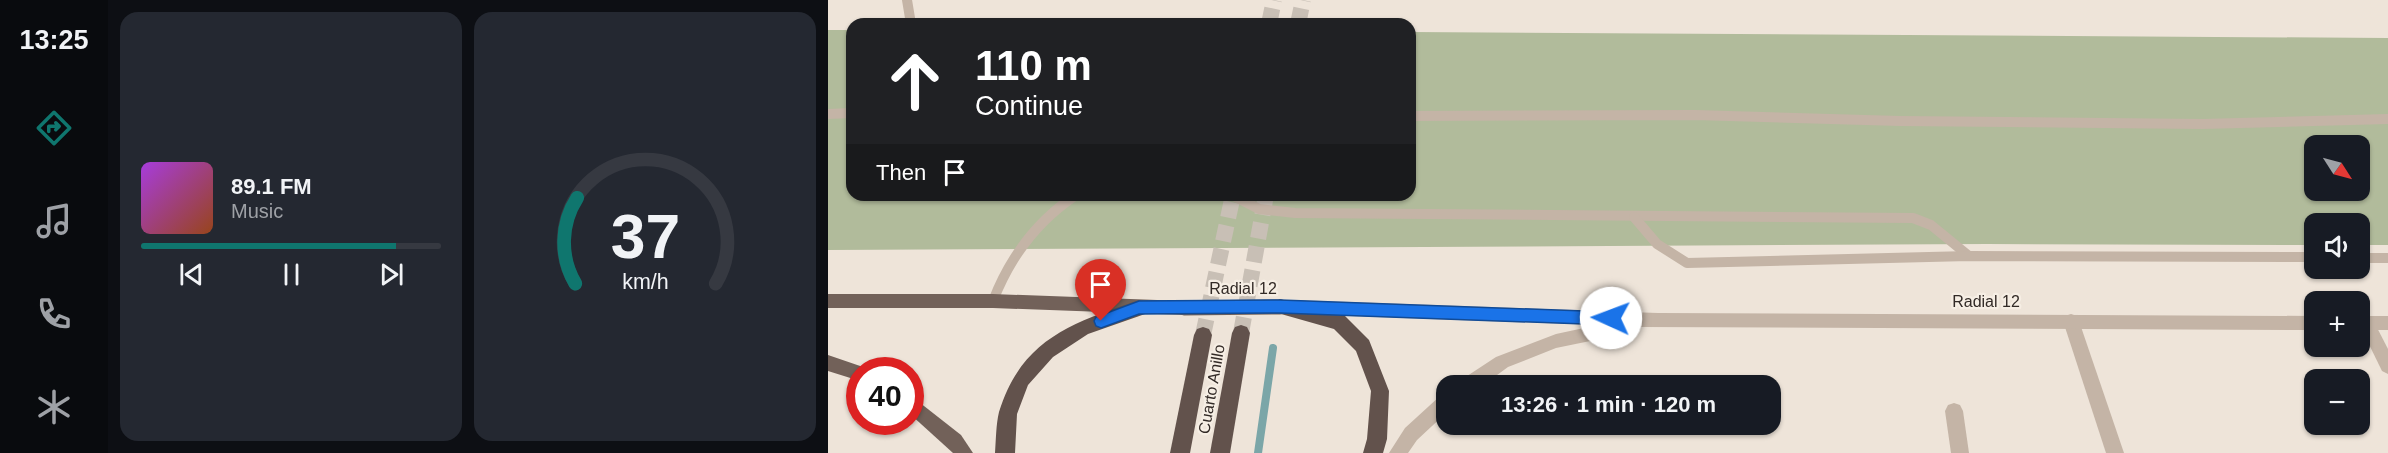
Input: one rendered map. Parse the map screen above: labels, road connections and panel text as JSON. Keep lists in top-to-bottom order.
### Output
{
  "streets": {
    "highway": ["Cuarto Anillo"],
    "main road": ["Radial 12"]
  },
  "north": "bottom right",
  "page": {
    "tabs": "13:25",
    "turn": ["110 m", "Continue"],
    "map_buttons": ["+", "−"],
    "then": "Then",
    "song": ["89.1 FM", "Music"],
    "limit": "40",
    "trip": "13:26 · 1 min · 120 m",
    "gauge": ["37", "km/h"]
  }
}
